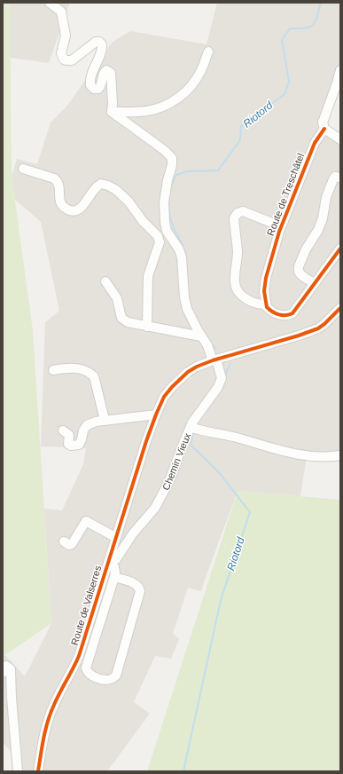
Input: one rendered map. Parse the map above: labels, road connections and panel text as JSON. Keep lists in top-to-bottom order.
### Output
{
  "streets": {
    "street": ["Route de Treschâtel", "Chemin Vieux", "Route de Valserres"]
  },
  "crossings": [
    ["Chemin Vieux", "Route de Valserres"]
  ],
  "water": ["Riotord"]
}
